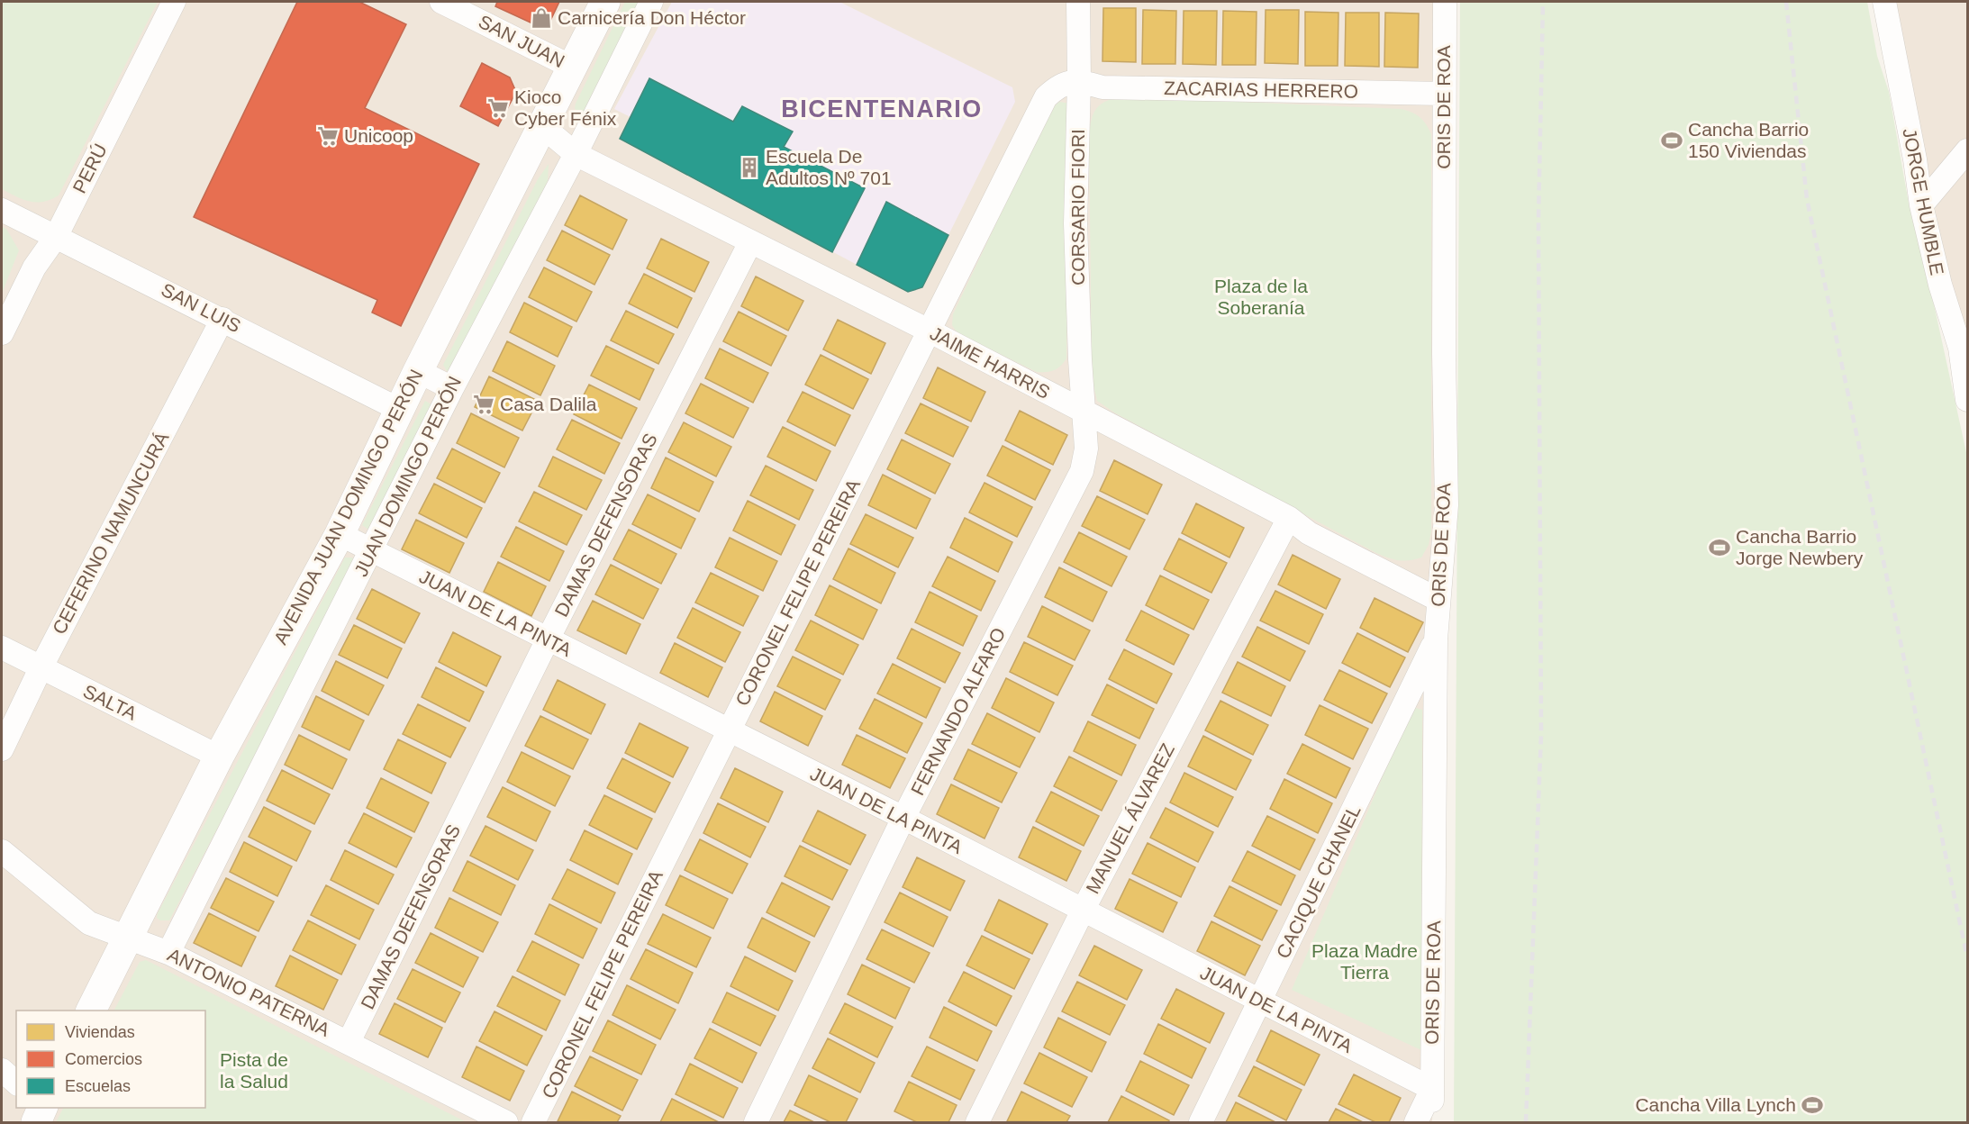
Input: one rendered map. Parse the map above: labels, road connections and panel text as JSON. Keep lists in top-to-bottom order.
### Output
{
  "streets": {
    "main road": ["AVENIDA JUAN DOMINGO PERÓN"],
    "street": [
      "SAN JUAN",
      "ZACARIAS HERRERO",
      "ORIS DE ROA",
      "PERÚ",
      "JORGE HUMBLE",
      "CORSARIO FIORI",
      "SAN LUIS",
      "JAIME HARRIS",
      "JUAN DOMINGO PERÓN",
      "DAMAS DEFENSORAS",
      "CEFERINO NAMUNCURÁ",
      "CORONEL FELIPE PEREIRA",
      "JUAN DE LA PINTA",
      "SALTA",
      "FERNANDO ALFARO",
      "MANUEL ÁLVAREZ",
      "CACIQUE CHANEL",
      "ANTONIO PATERNA"
    ]
  },
  "crossings": [
    ["SAN JUAN", "AVENIDA JUAN DOMINGO PERÓN"],
    ["ZACARIAS HERRERO", "ORIS DE ROA"],
    ["ZACARIAS HERRERO", "CORSARIO FIORI"],
    ["ZACARIAS HERRERO", "CORONEL FELIPE PEREIRA"],
    ["ORIS DE ROA", "JAIME HARRIS"],
    ["ORIS DE ROA", "JUAN DE LA PINTA"],
    ["ORIS DE ROA", "CACIQUE CHANEL"],
    ["PERÚ", "SAN LUIS"],
    ["CORSARIO FIORI", "JAIME HARRIS"],
    ["CORSARIO FIORI", "CORONEL FELIPE PEREIRA"],
    ["CORSARIO FIORI", "FERNANDO ALFARO"],
    ["SAN LUIS", "AVENIDA JUAN DOMINGO PERÓN"],
    ["SAN LUIS", "CEFERINO NAMUNCURÁ"],
    ["JAIME HARRIS", "JUAN DOMINGO PERÓN"],
    ["JAIME HARRIS", "AVENIDA JUAN DOMINGO PERÓN"],
    ["JAIME HARRIS", "DAMAS DEFENSORAS"],
    ["JAIME HARRIS", "CORONEL FELIPE PEREIRA"],
    ["JAIME HARRIS", "FERNANDO ALFARO"],
    ["JAIME HARRIS", "MANUEL ÁLVAREZ"],
    ["JUAN DOMINGO PERÓN", "JUAN DE LA PINTA"],
    ["JUAN DOMINGO PERÓN", "ANTONIO PATERNA"],
    ["AVENIDA JUAN DOMINGO PERÓN", "JUAN DE LA PINTA"],
    ["AVENIDA JUAN DOMINGO PERÓN", "SALTA"],
    ["AVENIDA JUAN DOMINGO PERÓN", "ANTONIO PATERNA"],
    ["DAMAS DEFENSORAS", "JUAN DE LA PINTA"],
    ["DAMAS DEFENSORAS", "ANTONIO PATERNA"],
    ["CEFERINO NAMUNCURÁ", "SALTA"],
    ["CORONEL FELIPE PEREIRA", "JUAN DE LA PINTA"],
    ["JUAN DE LA PINTA", "FERNANDO ALFARO"],
    ["JUAN DE LA PINTA", "MANUEL ÁLVAREZ"],
    ["JUAN DE LA PINTA", "CACIQUE CHANEL"]
  ],
  "districts": ["BICENTENARIO"],
  "parks": ["Plaza de la Soberanía", "Plaza Madre Tierra", "Pista de la Salud"],
  "places": {
    "shop": ["Carnicería Don Héctor"],
    "supermarket": ["Kioco Cyber Fénix", "Unicoop", "Casa Dalila"],
    "sports": ["Cancha Barrio 150 Viviendas", "Cancha Barrio Jorge Newbery", "Cancha Villa Lynch"],
    "building": ["Escuela De Adultos Nº 701"]
  },
  "legend": ["Viviendas", "Comercios", "Escuelas"]
}
